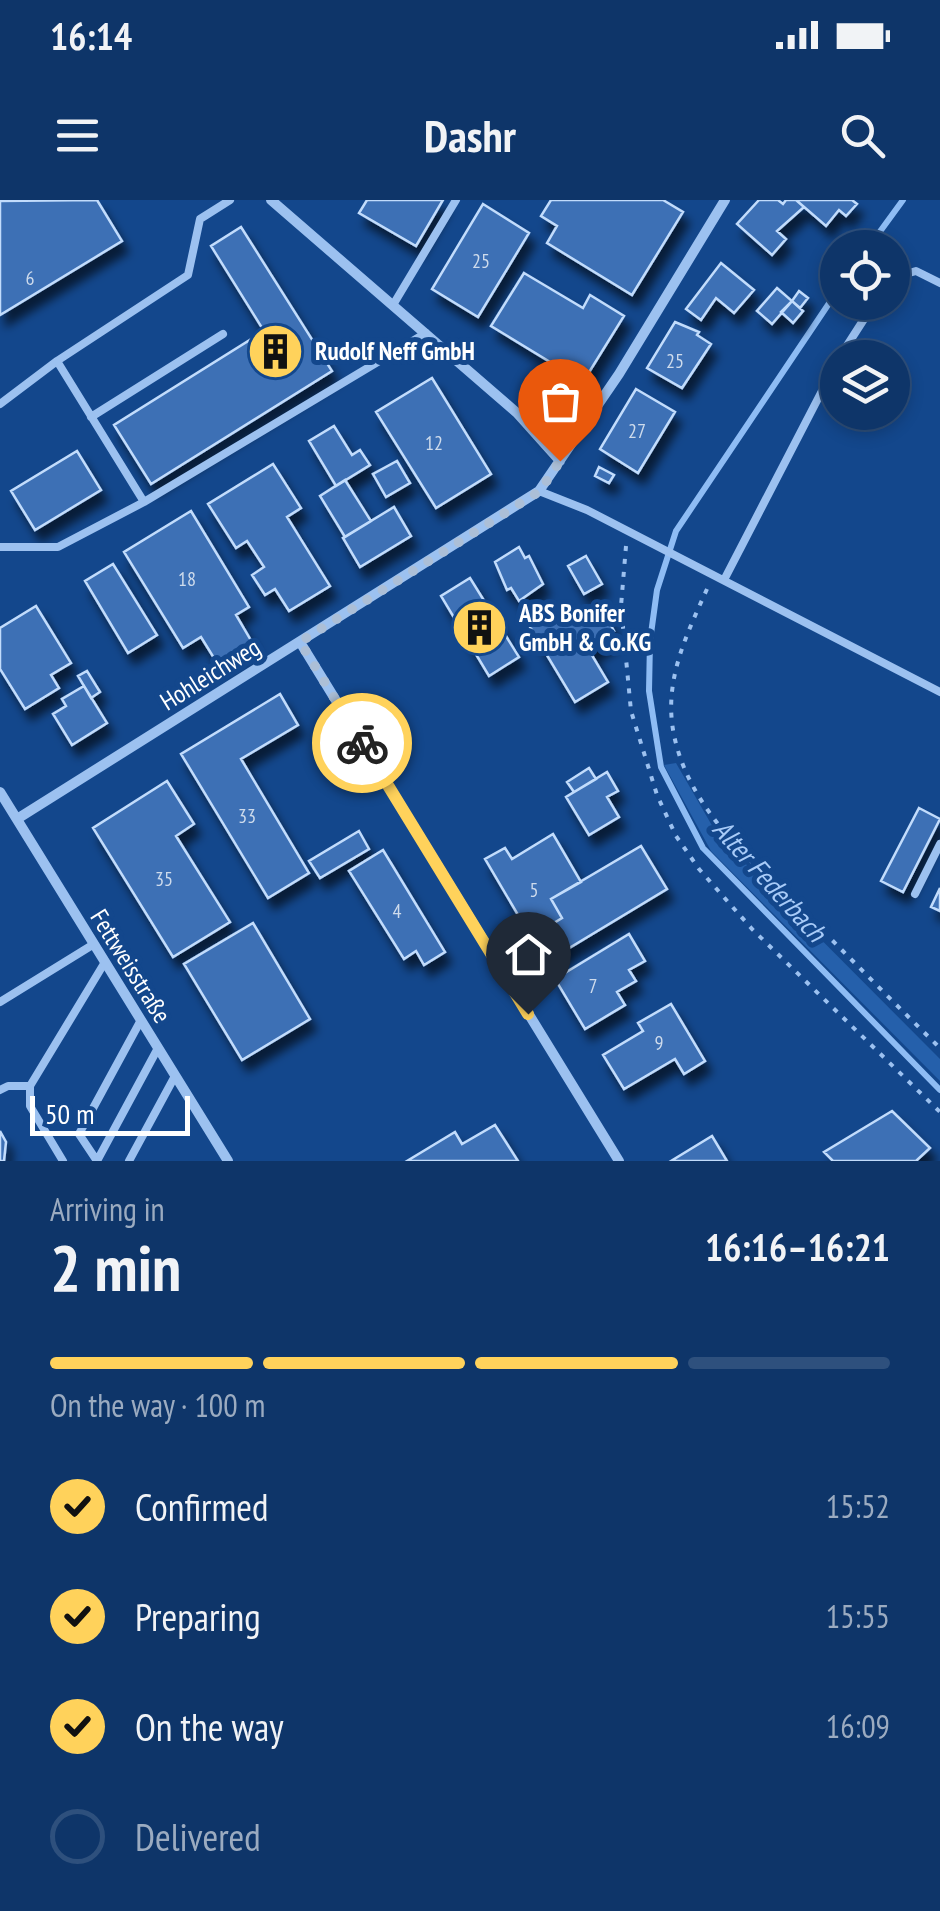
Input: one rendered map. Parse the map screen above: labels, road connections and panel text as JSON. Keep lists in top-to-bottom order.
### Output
{
  "streets": {
    "street": ["Hohleichweg", "Fettweisstraße"]
  },
  "crossings": [
    ["Hohleichweg", "Fettweisstraße"]
  ],
  "water": ["Alter Federbach"],
  "places": {
    "building": ["Rudolf Neff GmbH", "ABS Bonifer GmbH & Co.KG"]
  },
  "house_numbers": [
    "25",
    "6",
    "25",
    "27",
    "12",
    "18",
    "33",
    "35",
    "5",
    "4",
    "7",
    "9"
  ],
  "scale_bar": "50 m",
  "page": {
    "status": "16:14",
    "header": "Dashr",
    "scale": "50 m",
    "heading": ["2 min", "Arriving in", "16:16–16:21"],
    "bar": "On the way · 100 m",
    "list": [
      ["Confirmed", "15:52"],
      ["Preparing", "15:55"],
      ["On the way", "16:09"],
      "Delivered"
    ]
  }
}
